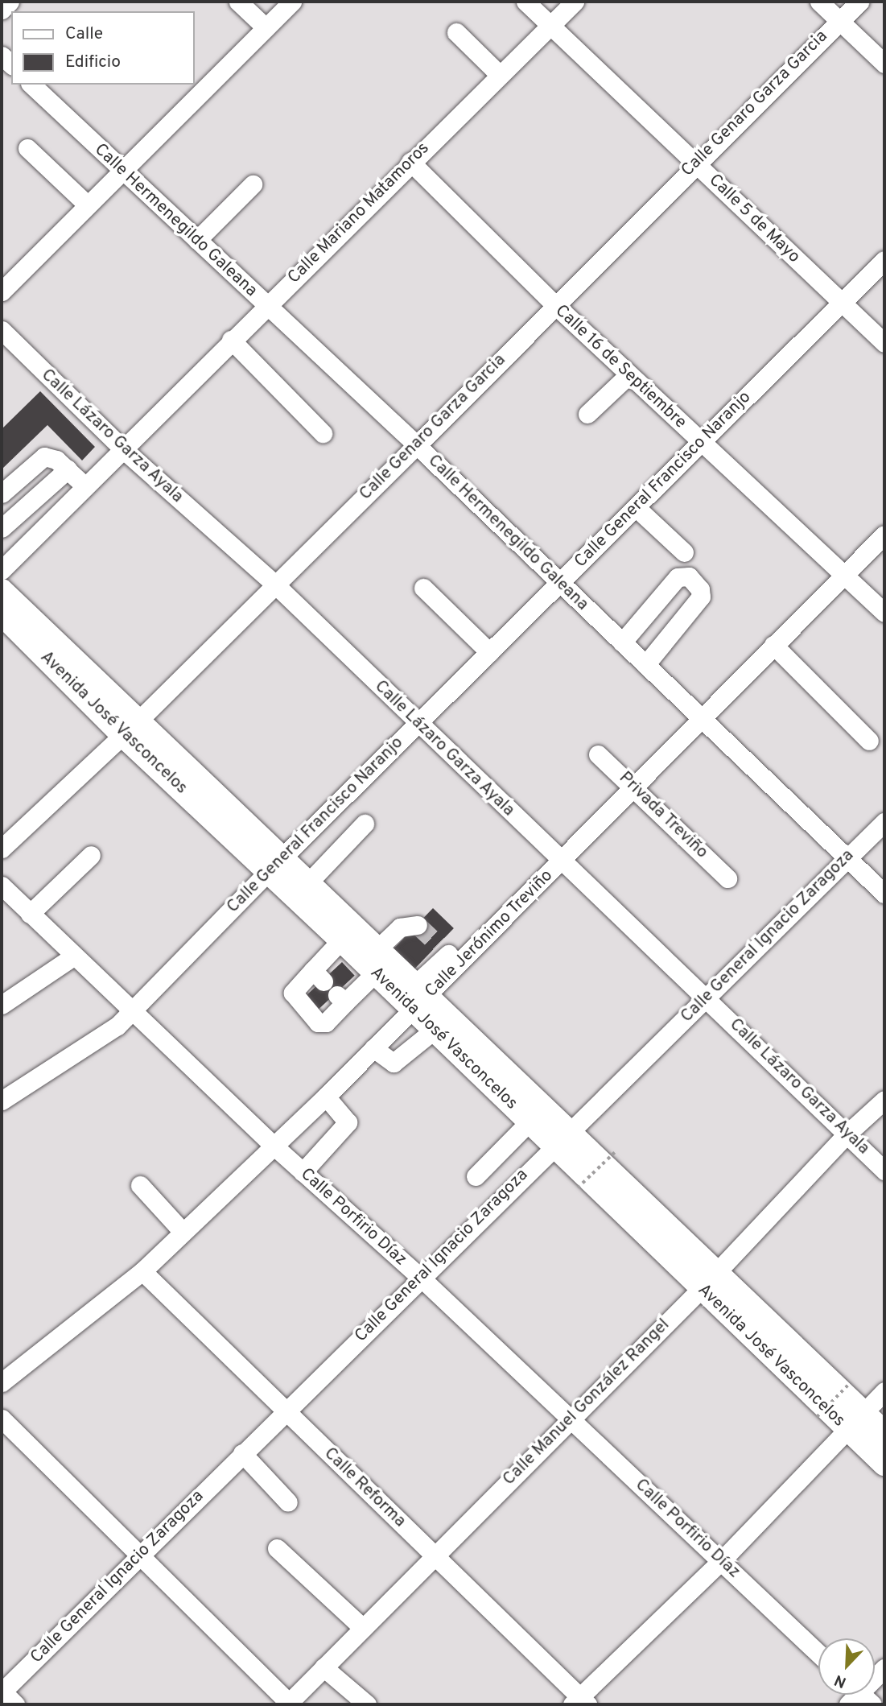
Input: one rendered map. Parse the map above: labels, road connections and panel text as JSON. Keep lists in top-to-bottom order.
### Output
{
  "streets": {
    "main road": ["Avenida José Vasconcelos"],
    "street": [
      "Calle Genaro Garza Garcia",
      "Calle Mariano Matamoros",
      "Calle 5 de Mayo",
      "Calle Hermenegildo Galeana",
      "Calle 16 de Septiembre",
      "Calle Lázaro Garza Ayala",
      "Calle General Francisco Naranjo",
      "Privada Treviño",
      "Calle Jerónimo Treviño",
      "Calle General Ignacio Zaragoza",
      "Calle Porfirio Díaz",
      "Calle Manuel González Rangel",
      "Calle Reforma"
    ]
  },
  "crossings": [
    ["Calle Genaro Garza Garcia", "Calle 5 de Mayo"],
    ["Calle Genaro Garza Garcia", "Calle Hermenegildo Galeana"],
    ["Calle Genaro Garza Garcia", "Calle 16 de Septiembre"],
    ["Calle Genaro Garza Garcia", "Calle Lázaro Garza Ayala"],
    ["Calle Genaro Garza Garcia", "Avenida José Vasconcelos"],
    ["Calle Mariano Matamoros", "Calle 5 de Mayo"],
    ["Calle Mariano Matamoros", "Calle Hermenegildo Galeana"],
    ["Calle Mariano Matamoros", "Calle 16 de Septiembre"],
    ["Calle Mariano Matamoros", "Calle Lázaro Garza Ayala"],
    ["Calle 5 de Mayo", "Calle General Francisco Naranjo"],
    ["Calle Hermenegildo Galeana", "Calle General Francisco Naranjo"],
    ["Calle Hermenegildo Galeana", "Calle Jerónimo Treviño"],
    ["Calle Hermenegildo Galeana", "Calle General Ignacio Zaragoza"],
    ["Calle 16 de Septiembre", "Calle General Francisco Naranjo"],
    ["Calle 16 de Septiembre", "Calle Jerónimo Treviño"],
    ["Calle Lázaro Garza Ayala", "Calle General Francisco Naranjo"],
    ["Calle Lázaro Garza Ayala", "Calle Jerónimo Treviño"],
    ["Calle Lázaro Garza Ayala", "Calle General Ignacio Zaragoza"],
    ["Calle Lázaro Garza Ayala", "Calle Manuel González Rangel"],
    ["Calle General Francisco Naranjo", "Avenida José Vasconcelos"],
    ["Calle General Francisco Naranjo", "Calle Porfirio Díaz"],
    ["Avenida José Vasconcelos", "Calle Jerónimo Treviño"],
    ["Avenida José Vasconcelos", "Calle General Ignacio Zaragoza"],
    ["Avenida José Vasconcelos", "Calle Manuel González Rangel"],
    ["Privada Treviño", "Calle Jerónimo Treviño"],
    ["Calle Jerónimo Treviño", "Calle Porfirio Díaz"],
    ["Calle Jerónimo Treviño", "Calle Reforma"],
    ["Calle General Ignacio Zaragoza", "Calle Porfirio Díaz"],
    ["Calle General Ignacio Zaragoza", "Calle Reforma"],
    ["Calle Porfirio Díaz", "Calle Manuel González Rangel"],
    ["Calle Manuel González Rangel", "Calle Reforma"]
  ],
  "legend": ["Calle", "Edificio"],
  "north": "bottom left"
}
